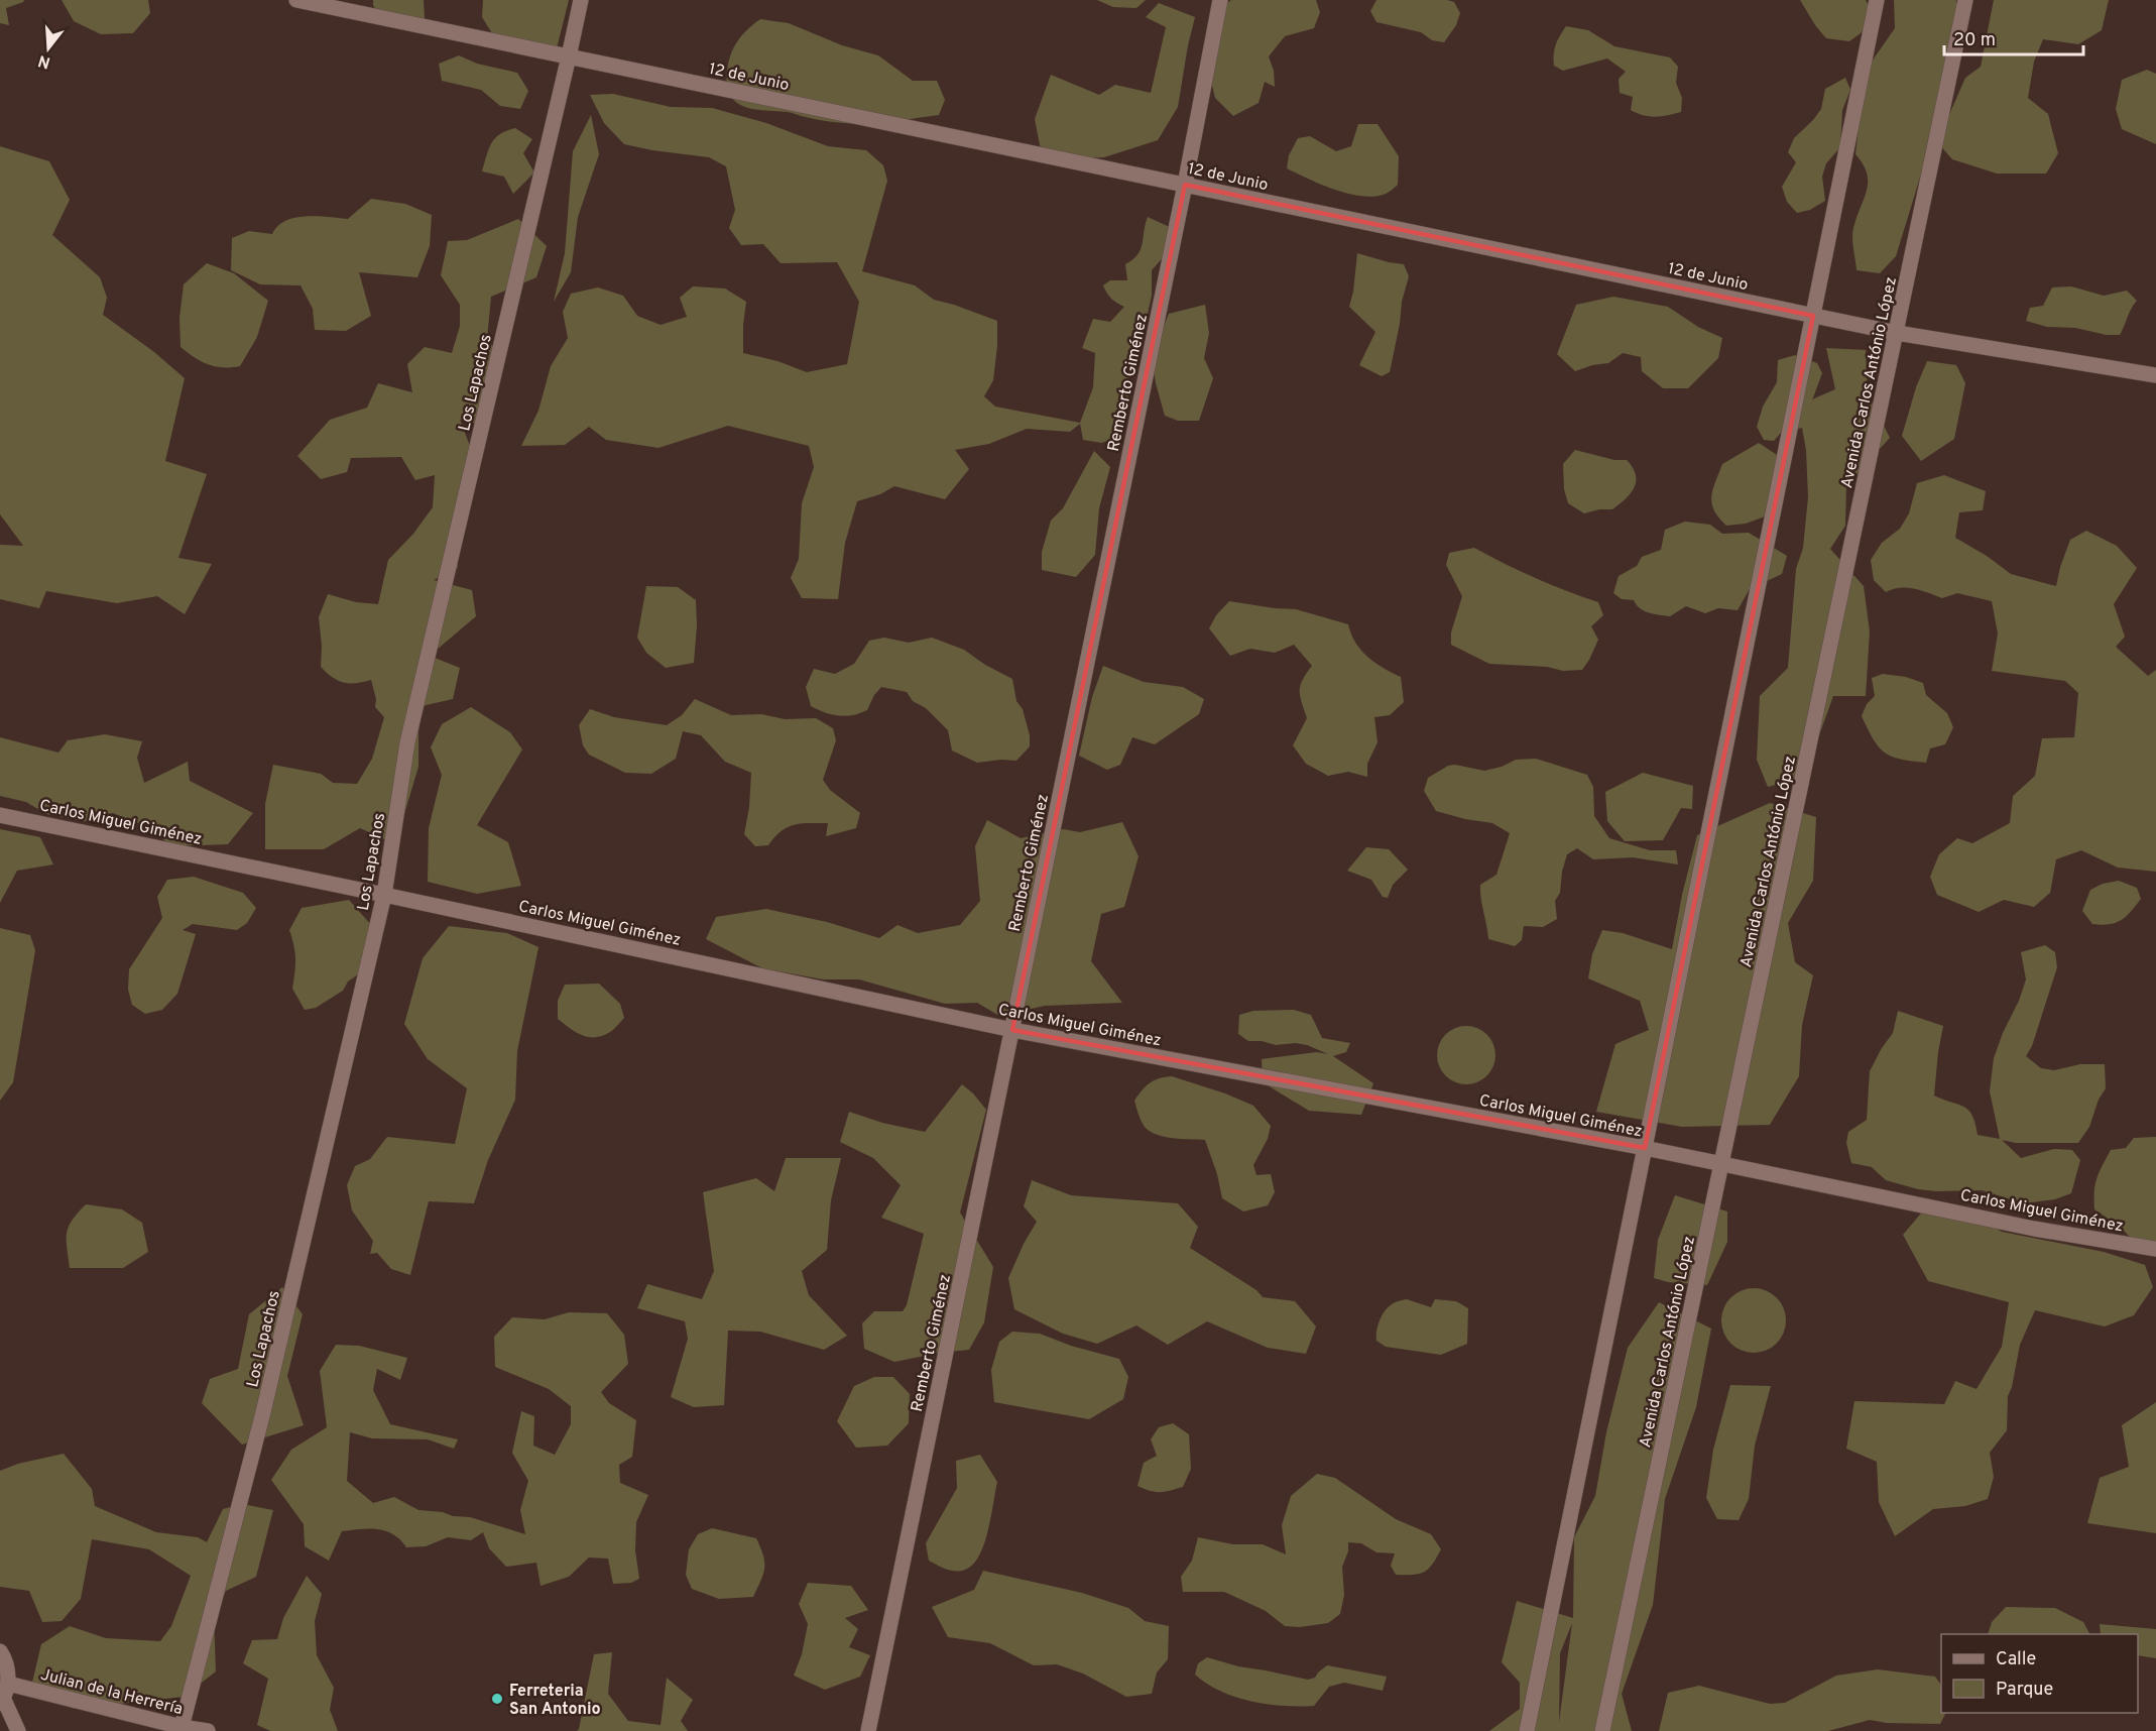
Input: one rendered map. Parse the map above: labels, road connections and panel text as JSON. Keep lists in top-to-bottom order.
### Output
{
  "streets": {
    "street": [
      "12 de Junio",
      "Los Lapachos",
      "Remberto Giménez",
      "Avenida Carlos António López",
      "Carlos Miguel Giménez",
      "Julian de la Herrería"
    ]
  },
  "crossings": [
    ["12 de Junio", "Los Lapachos"],
    ["12 de Junio", "Remberto Giménez"],
    ["12 de Junio", "Avenida Carlos António López"],
    ["Los Lapachos", "Carlos Miguel Giménez"],
    ["Los Lapachos", "Julian de la Herrería"],
    ["Remberto Giménez", "Carlos Miguel Giménez"],
    ["Avenida Carlos António López", "Carlos Miguel Giménez"]
  ],
  "places": ["Ferreteria San Antonio"],
  "legend": ["Calle", "Parque"],
  "scale_bar": "20 m",
  "north": "bottom"
}
